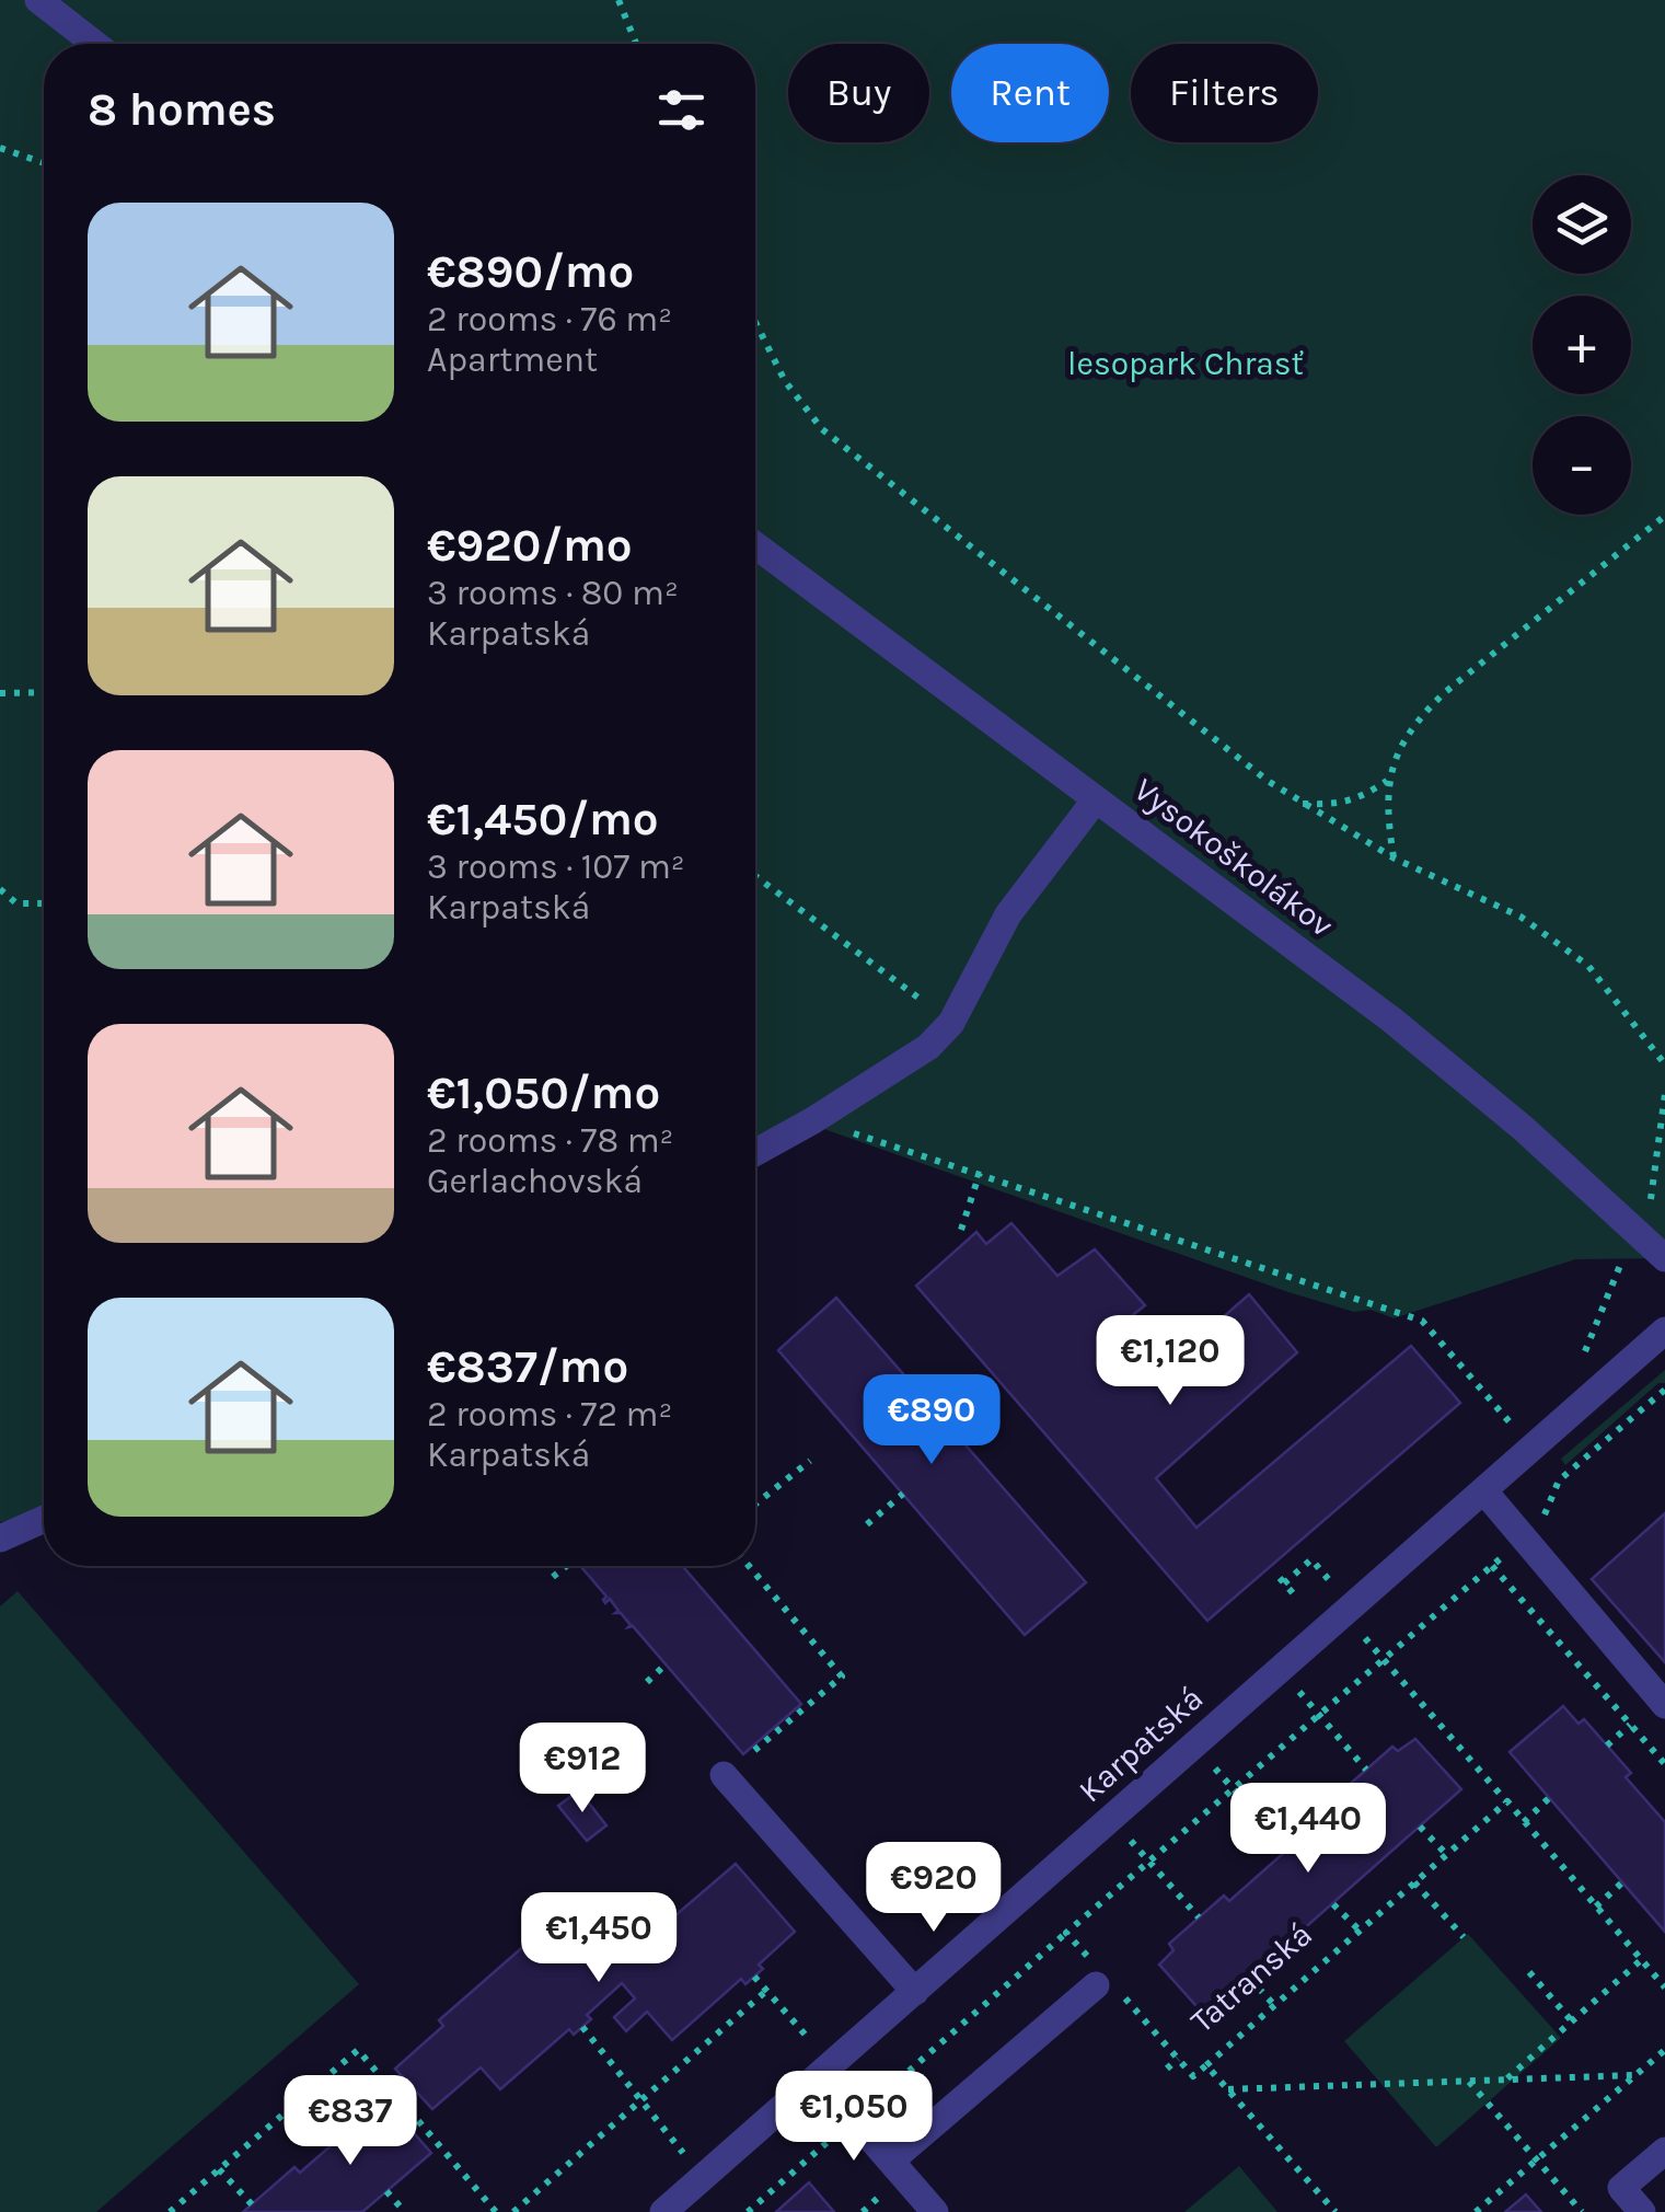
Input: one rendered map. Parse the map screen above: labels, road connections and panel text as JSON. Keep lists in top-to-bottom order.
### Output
{
  "streets": {
    "street": ["Vysokoškolákov", "Karpatská"],
    "path": ["Tatranská"]
  },
  "parks": ["lesopark Chrasť"],
  "page": {
    "chip": ["Buy", "Rent", "Filters"],
    "heading": "8 homes",
    "map_buttons": ["+", "−"],
    "list": [
      {
        "name": "€890/mo",
        "note": "2 rooms · 76 m² · Apartment"
      },
      {
        "name": "€920/mo",
        "note": "3 rooms · 80 m² · Karpatská"
      },
      {
        "name": "€1,450/mo",
        "note": "3 rooms · 107 m² · Karpatská"
      },
      {
        "name": "€1,050/mo",
        "note": "2 rooms · 78 m² · Gerlachovská"
      },
      {
        "name": "€837/mo",
        "note": "2 rooms · 72 m² · Karpatská"
      }
    ],
    "price": [
      "€1,120",
      "€890",
      "€912",
      "€1,440",
      "€920",
      "€1,450",
      "€1,050",
      "€837"
    ]
  }
}
